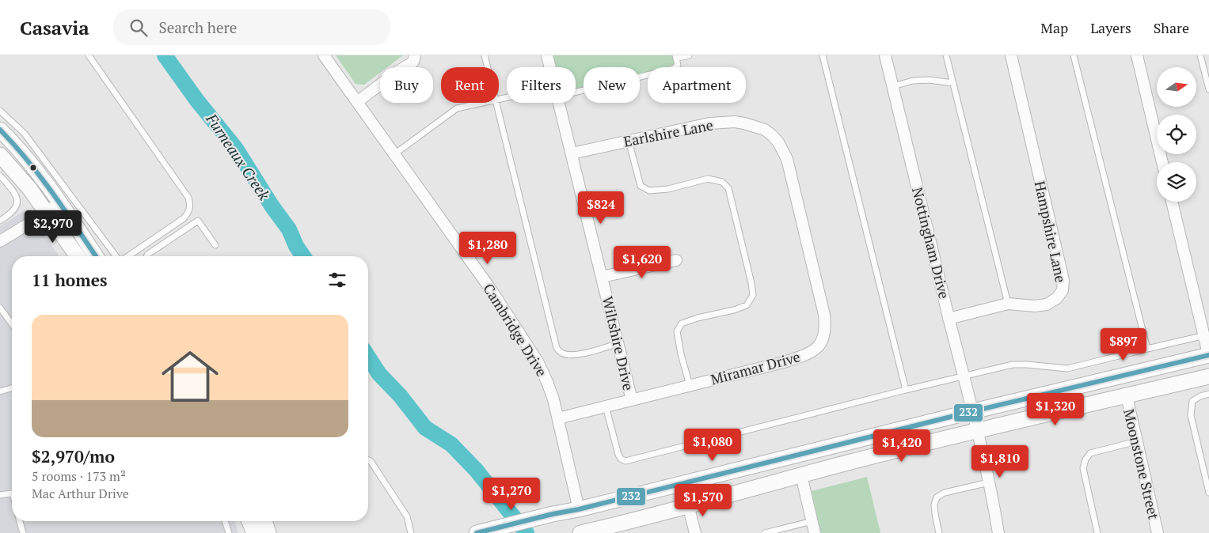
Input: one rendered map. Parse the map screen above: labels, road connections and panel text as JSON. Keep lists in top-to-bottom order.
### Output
{
  "streets": {
    "street": [
      "Earlshire Lane",
      "Hampshire Lane",
      "Nottingham Drive",
      "Cambridge Drive",
      "Wiltshire Drive",
      "Miramar Drive",
      "Moonstone Street"
    ]
  },
  "crossings": [
    ["Earlshire Lane", "Wiltshire Drive"],
    ["Earlshire Lane", "Miramar Drive"],
    ["Hampshire Lane", "Nottingham Drive"],
    ["Cambridge Drive", "Miramar Drive"],
    ["Wiltshire Drive", "Miramar Drive"]
  ],
  "water": ["Furneaux Creek"],
  "lines": ["transit line 232"],
  "north": "right",
  "page": {
    "header": "Casavia",
    "search": "Search here",
    "nav": ["Map", "Layers", "Share"],
    "chip": [
      "Buy",
      "Rent",
      "Filters",
      "New",
      "Apartment"
    ],
    "price": [
      "$824",
      "$2,970",
      "$1,280",
      "$1,620",
      "$897",
      "$1,320",
      "$1,080",
      "$1,420",
      "$1,810",
      "$1,270",
      "$1,570"
    ],
    "heading": "11 homes",
    "list": [
      {
        "name": "$2,970/mo",
        "note": "5 rooms · 173 m² · Mac Arthur Drive"
      }
    ]
  }
}
